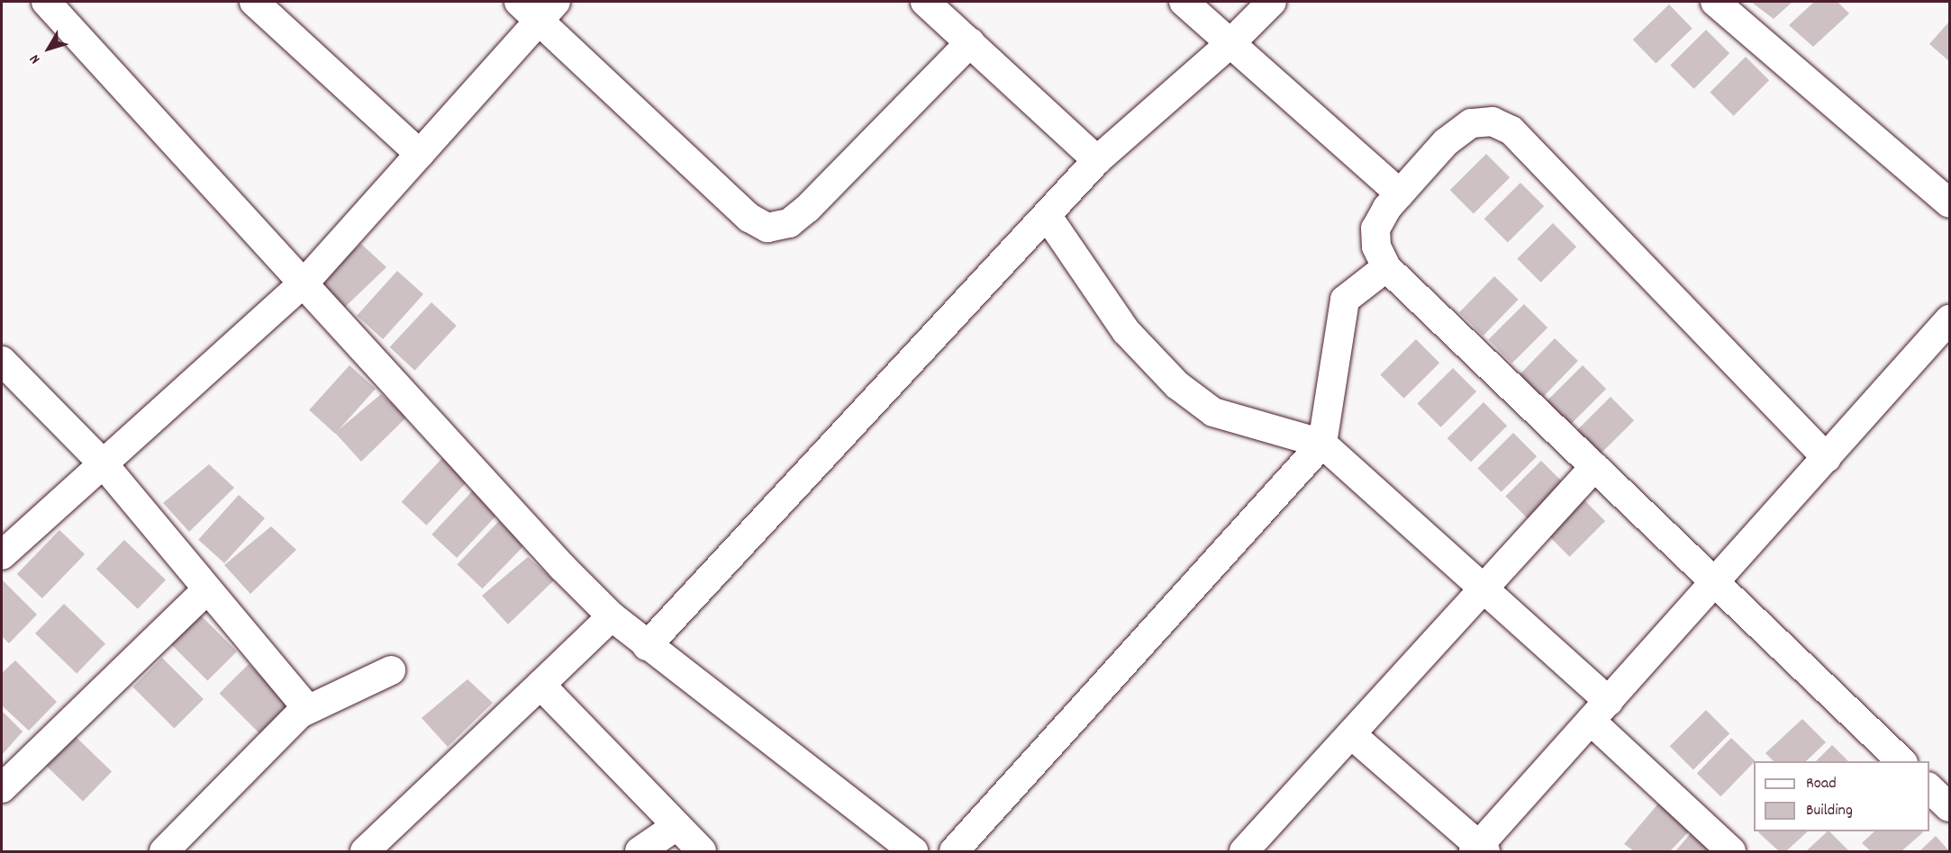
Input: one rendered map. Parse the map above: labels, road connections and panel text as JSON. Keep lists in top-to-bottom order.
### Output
{
  "legend": ["Road", "Building"],
  "north": "bottom left"
}
